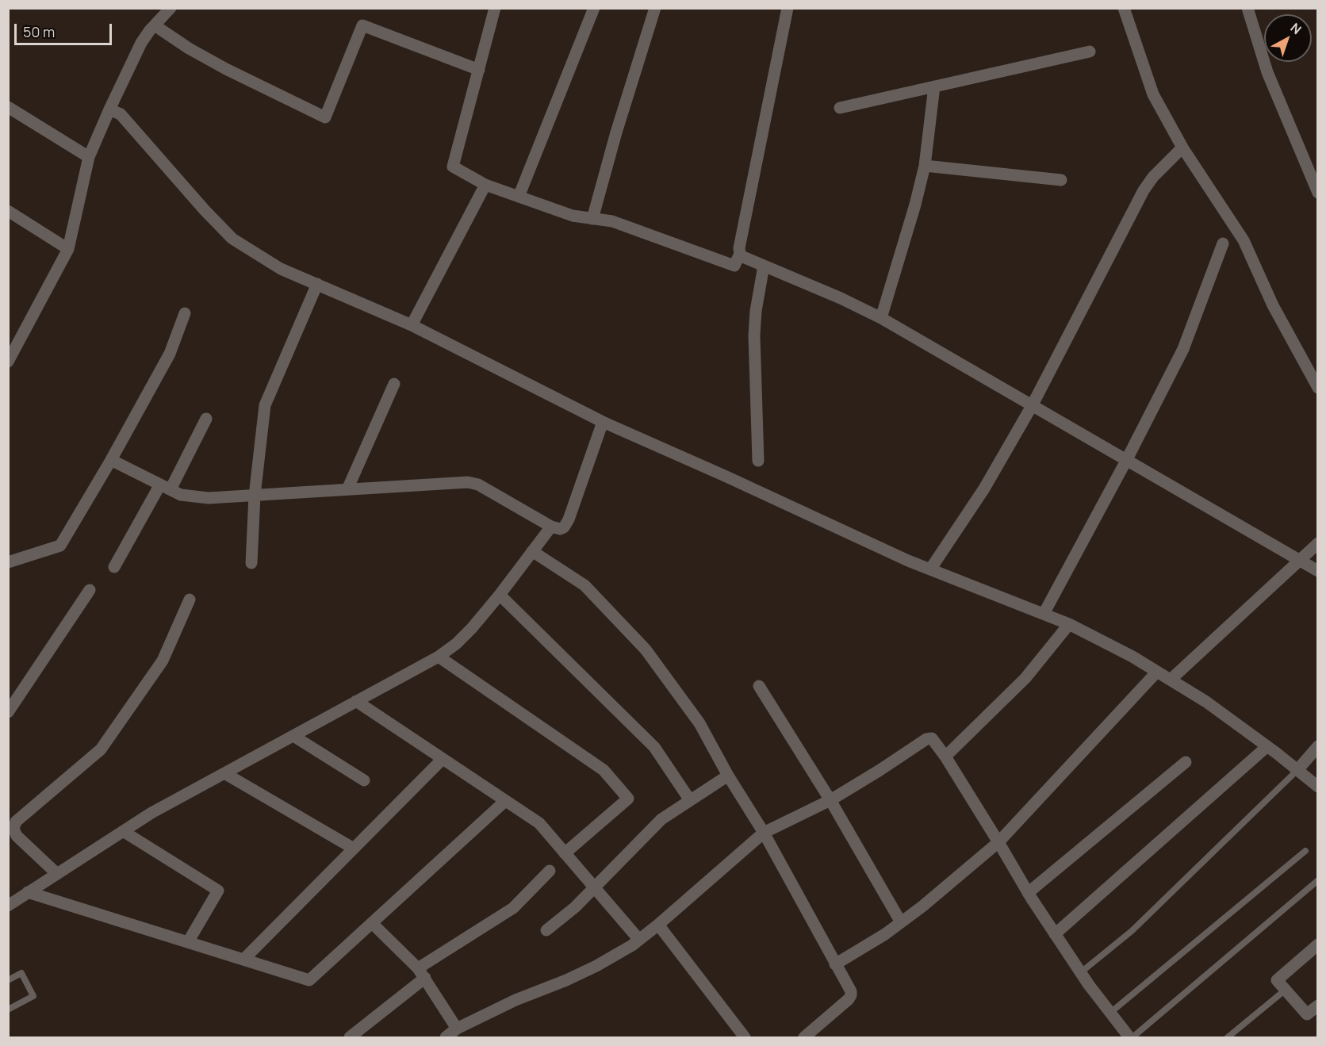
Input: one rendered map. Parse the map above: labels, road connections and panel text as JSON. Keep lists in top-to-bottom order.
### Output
{
  "scale_bar": "50 m",
  "north": "top right"
}
